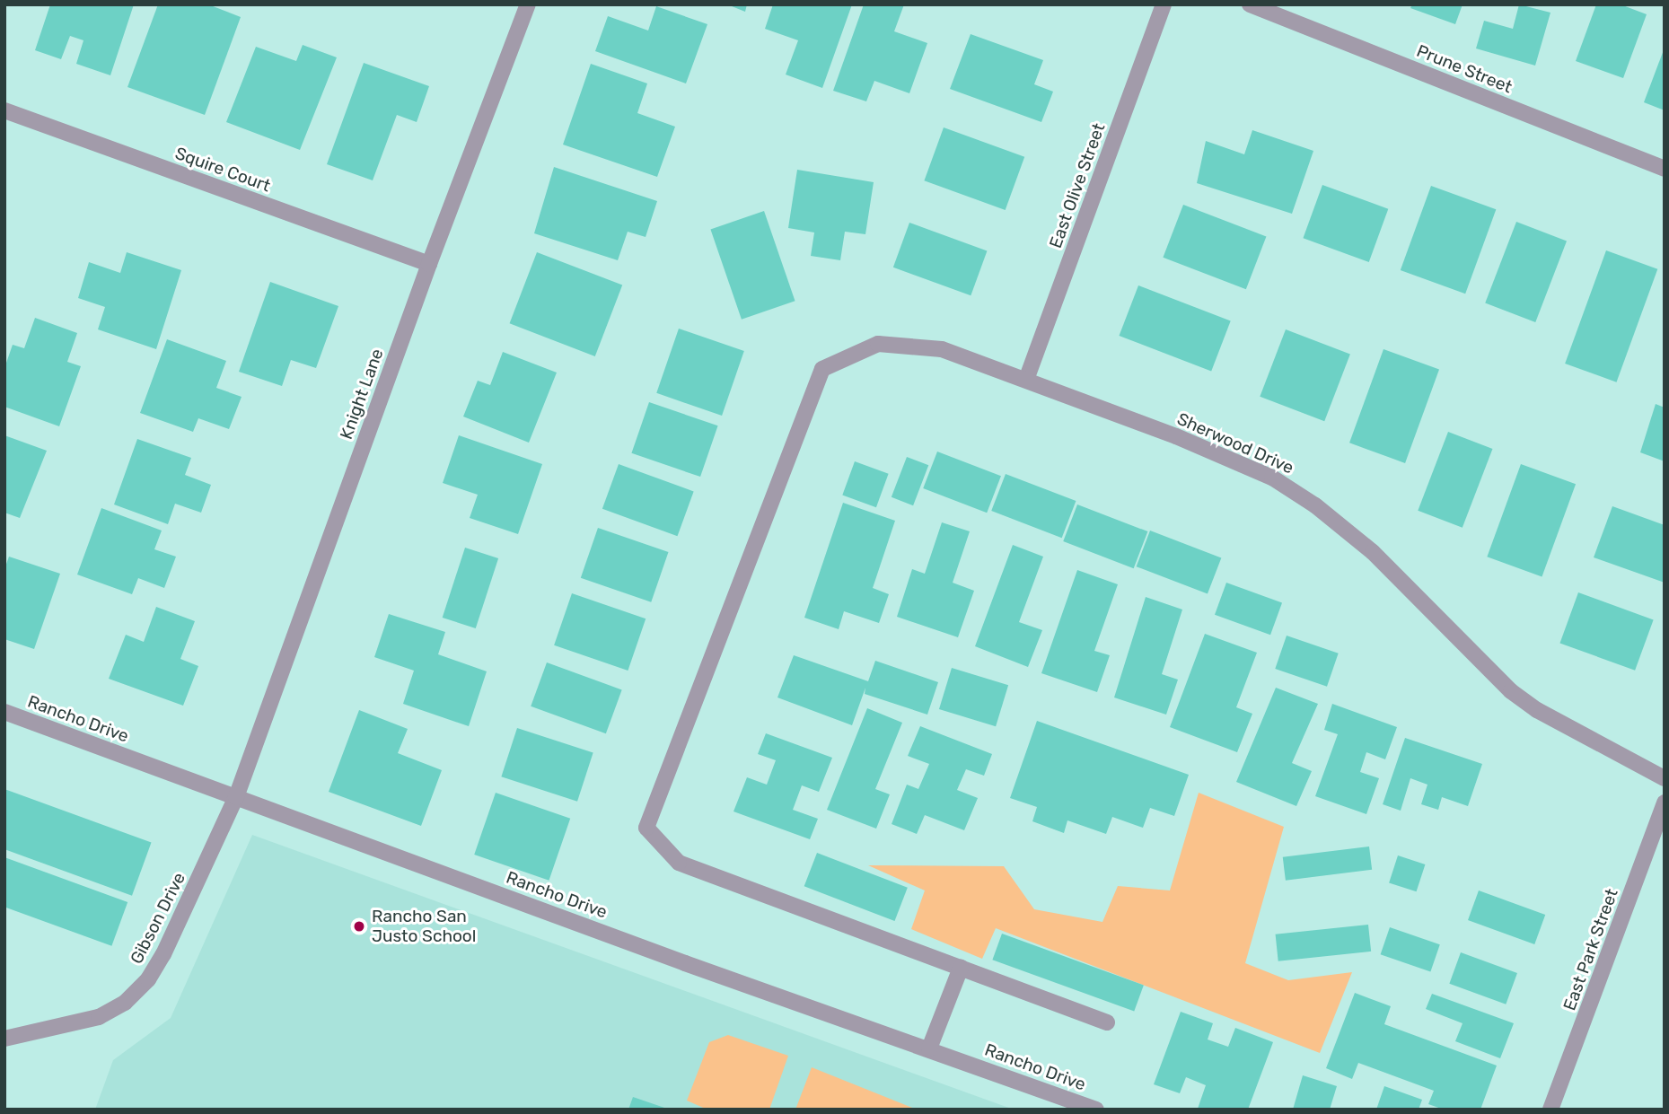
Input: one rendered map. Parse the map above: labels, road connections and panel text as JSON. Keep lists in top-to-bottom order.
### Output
{
  "streets": {
    "street": [
      "Prune Street",
      "Squire Court",
      "East Olive Street",
      "Knight Lane",
      "Sherwood Drive",
      "Rancho Drive",
      "Gibson Drive",
      "East Park Street"
    ]
  },
  "crossings": [
    ["Squire Court", "Knight Lane"],
    ["East Olive Street", "Sherwood Drive"],
    ["Knight Lane", "Rancho Drive"],
    ["Knight Lane", "Gibson Drive"],
    ["Rancho Drive", "Gibson Drive"]
  ],
  "places": ["Rancho San Justo School"]
}
